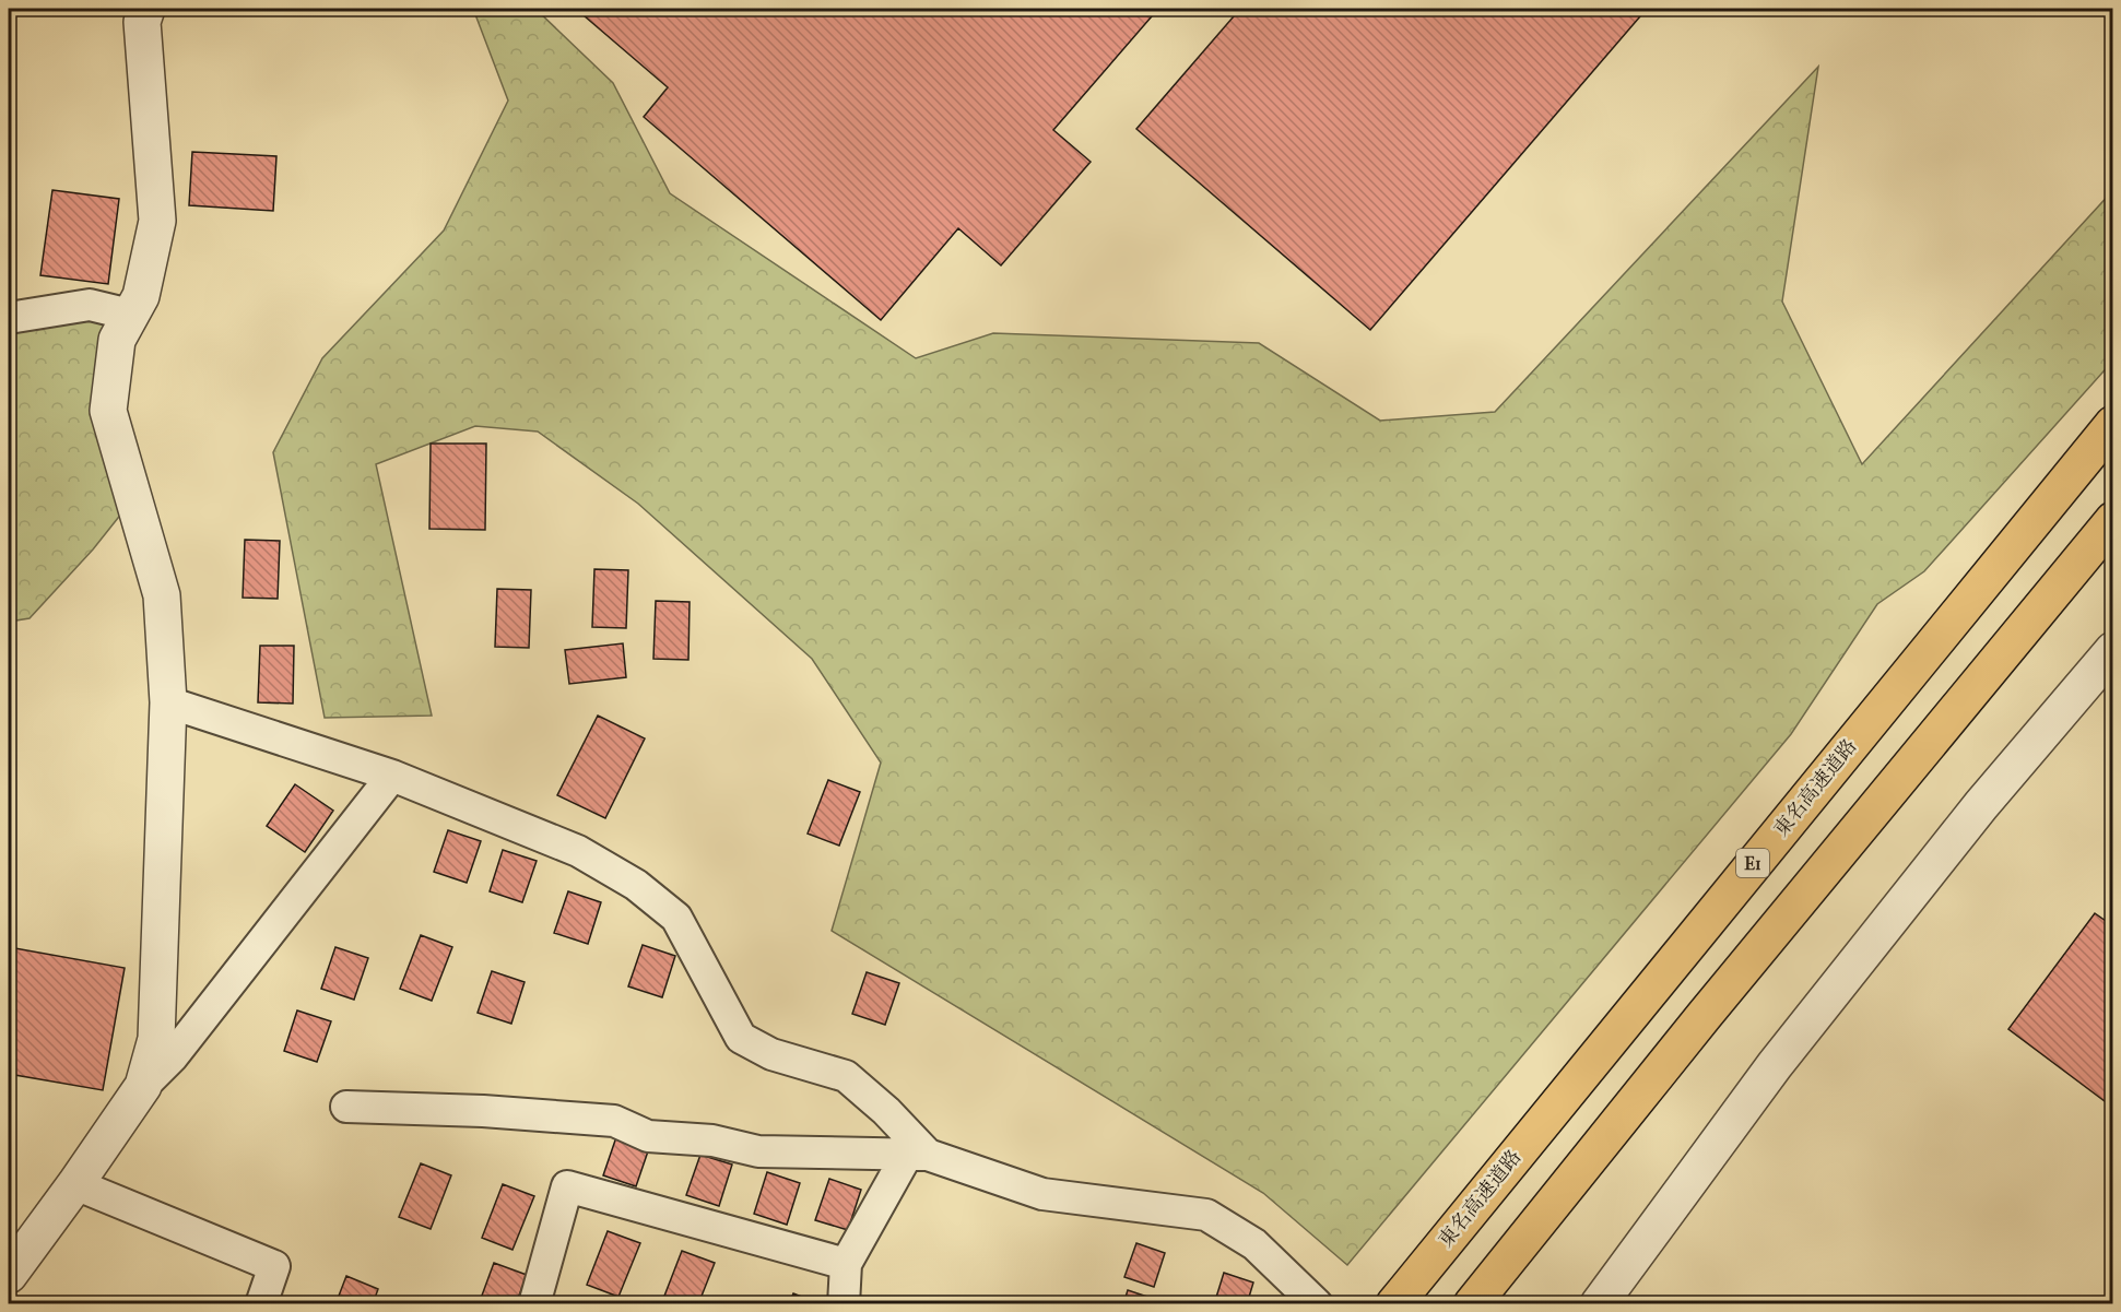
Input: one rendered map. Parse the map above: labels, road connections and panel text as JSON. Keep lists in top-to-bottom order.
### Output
{
  "streets": {
    "highway": ["東名高速道路", "E1"]
  }
}
